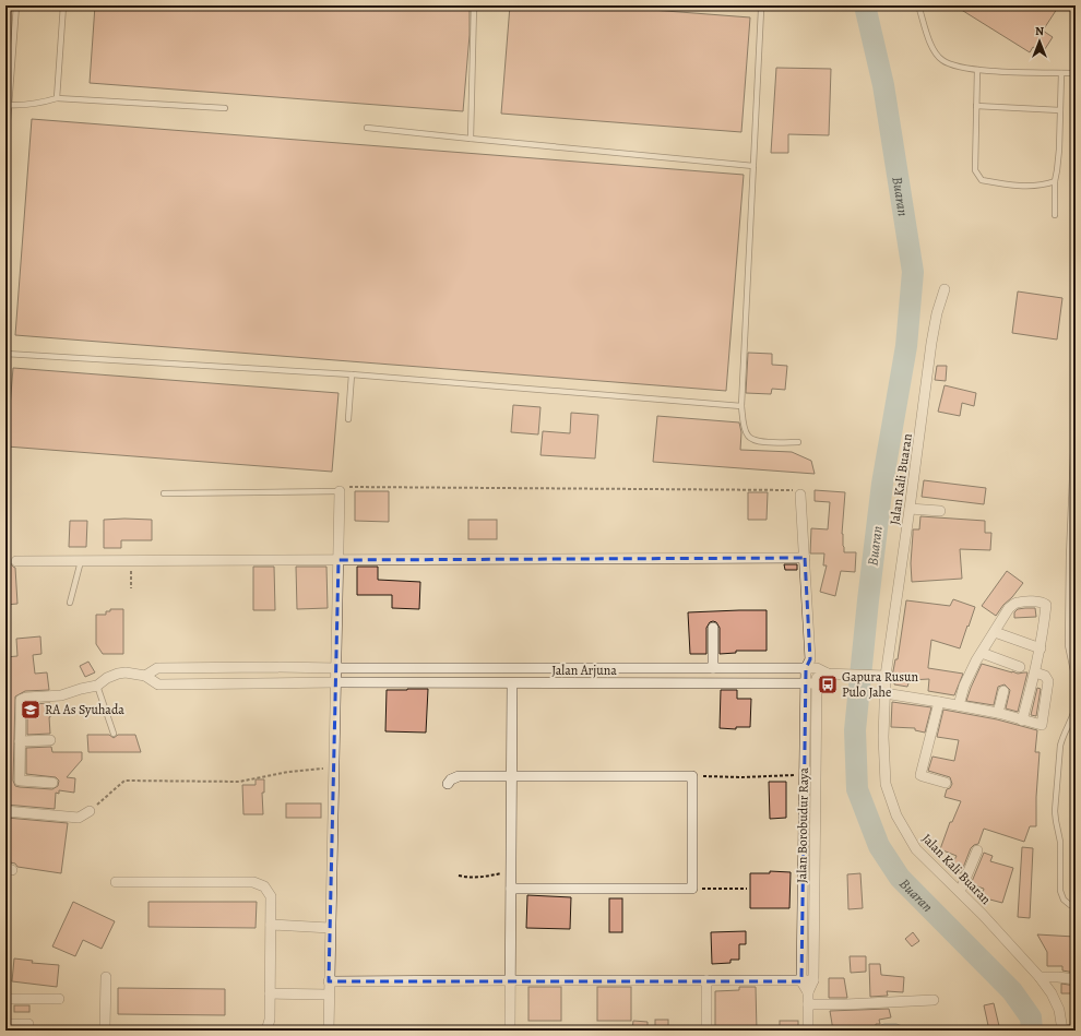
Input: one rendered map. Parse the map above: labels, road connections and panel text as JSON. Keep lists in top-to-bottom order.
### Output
{
  "streets": {
    "street": ["Jalan Kali Buaran", "Jalan Arjuna", "Jalan Borobudur Raya"]
  },
  "crossings": [
    ["Jalan Arjuna", "Jalan Borobudur Raya"]
  ],
  "water": ["Buaran"],
  "places": {
    "bus stop": ["Gapura Rusun Pulo Jahe"],
    "school or university": ["RA As Syuhada"]
  },
  "north": "top"
}
